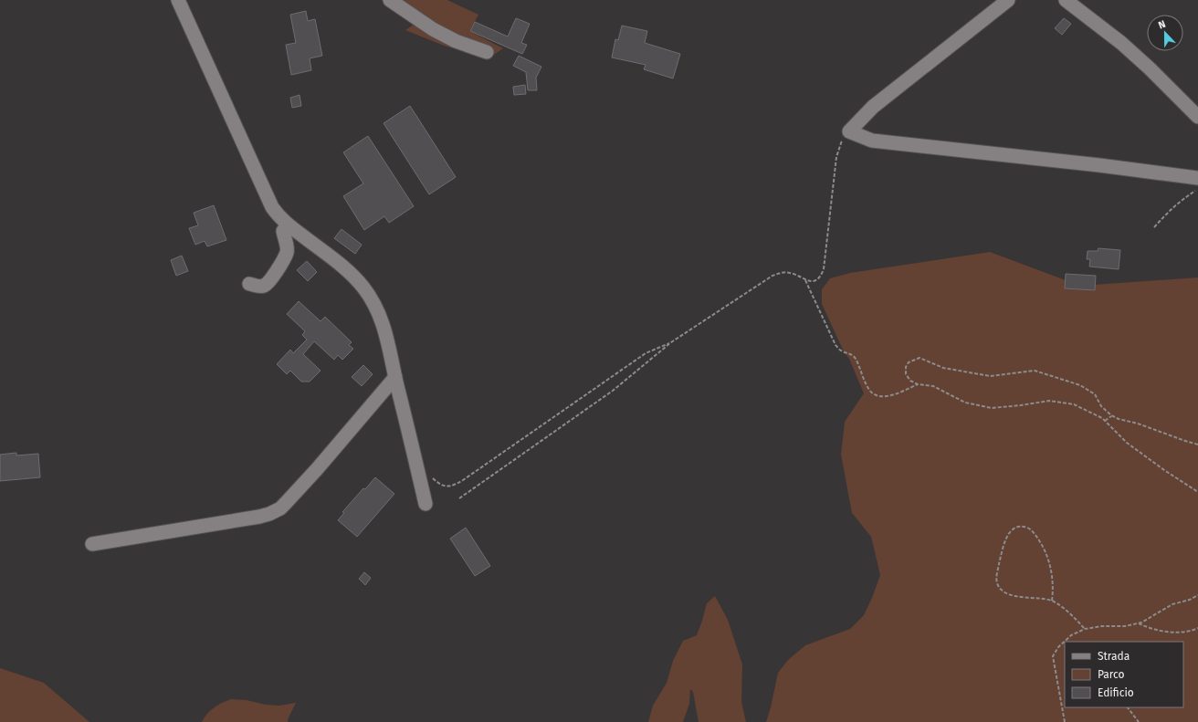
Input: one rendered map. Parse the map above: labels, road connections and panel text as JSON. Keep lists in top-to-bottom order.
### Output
{
  "legend": ["Strada", "Parco", "Edificio"],
  "north": "top"
}
